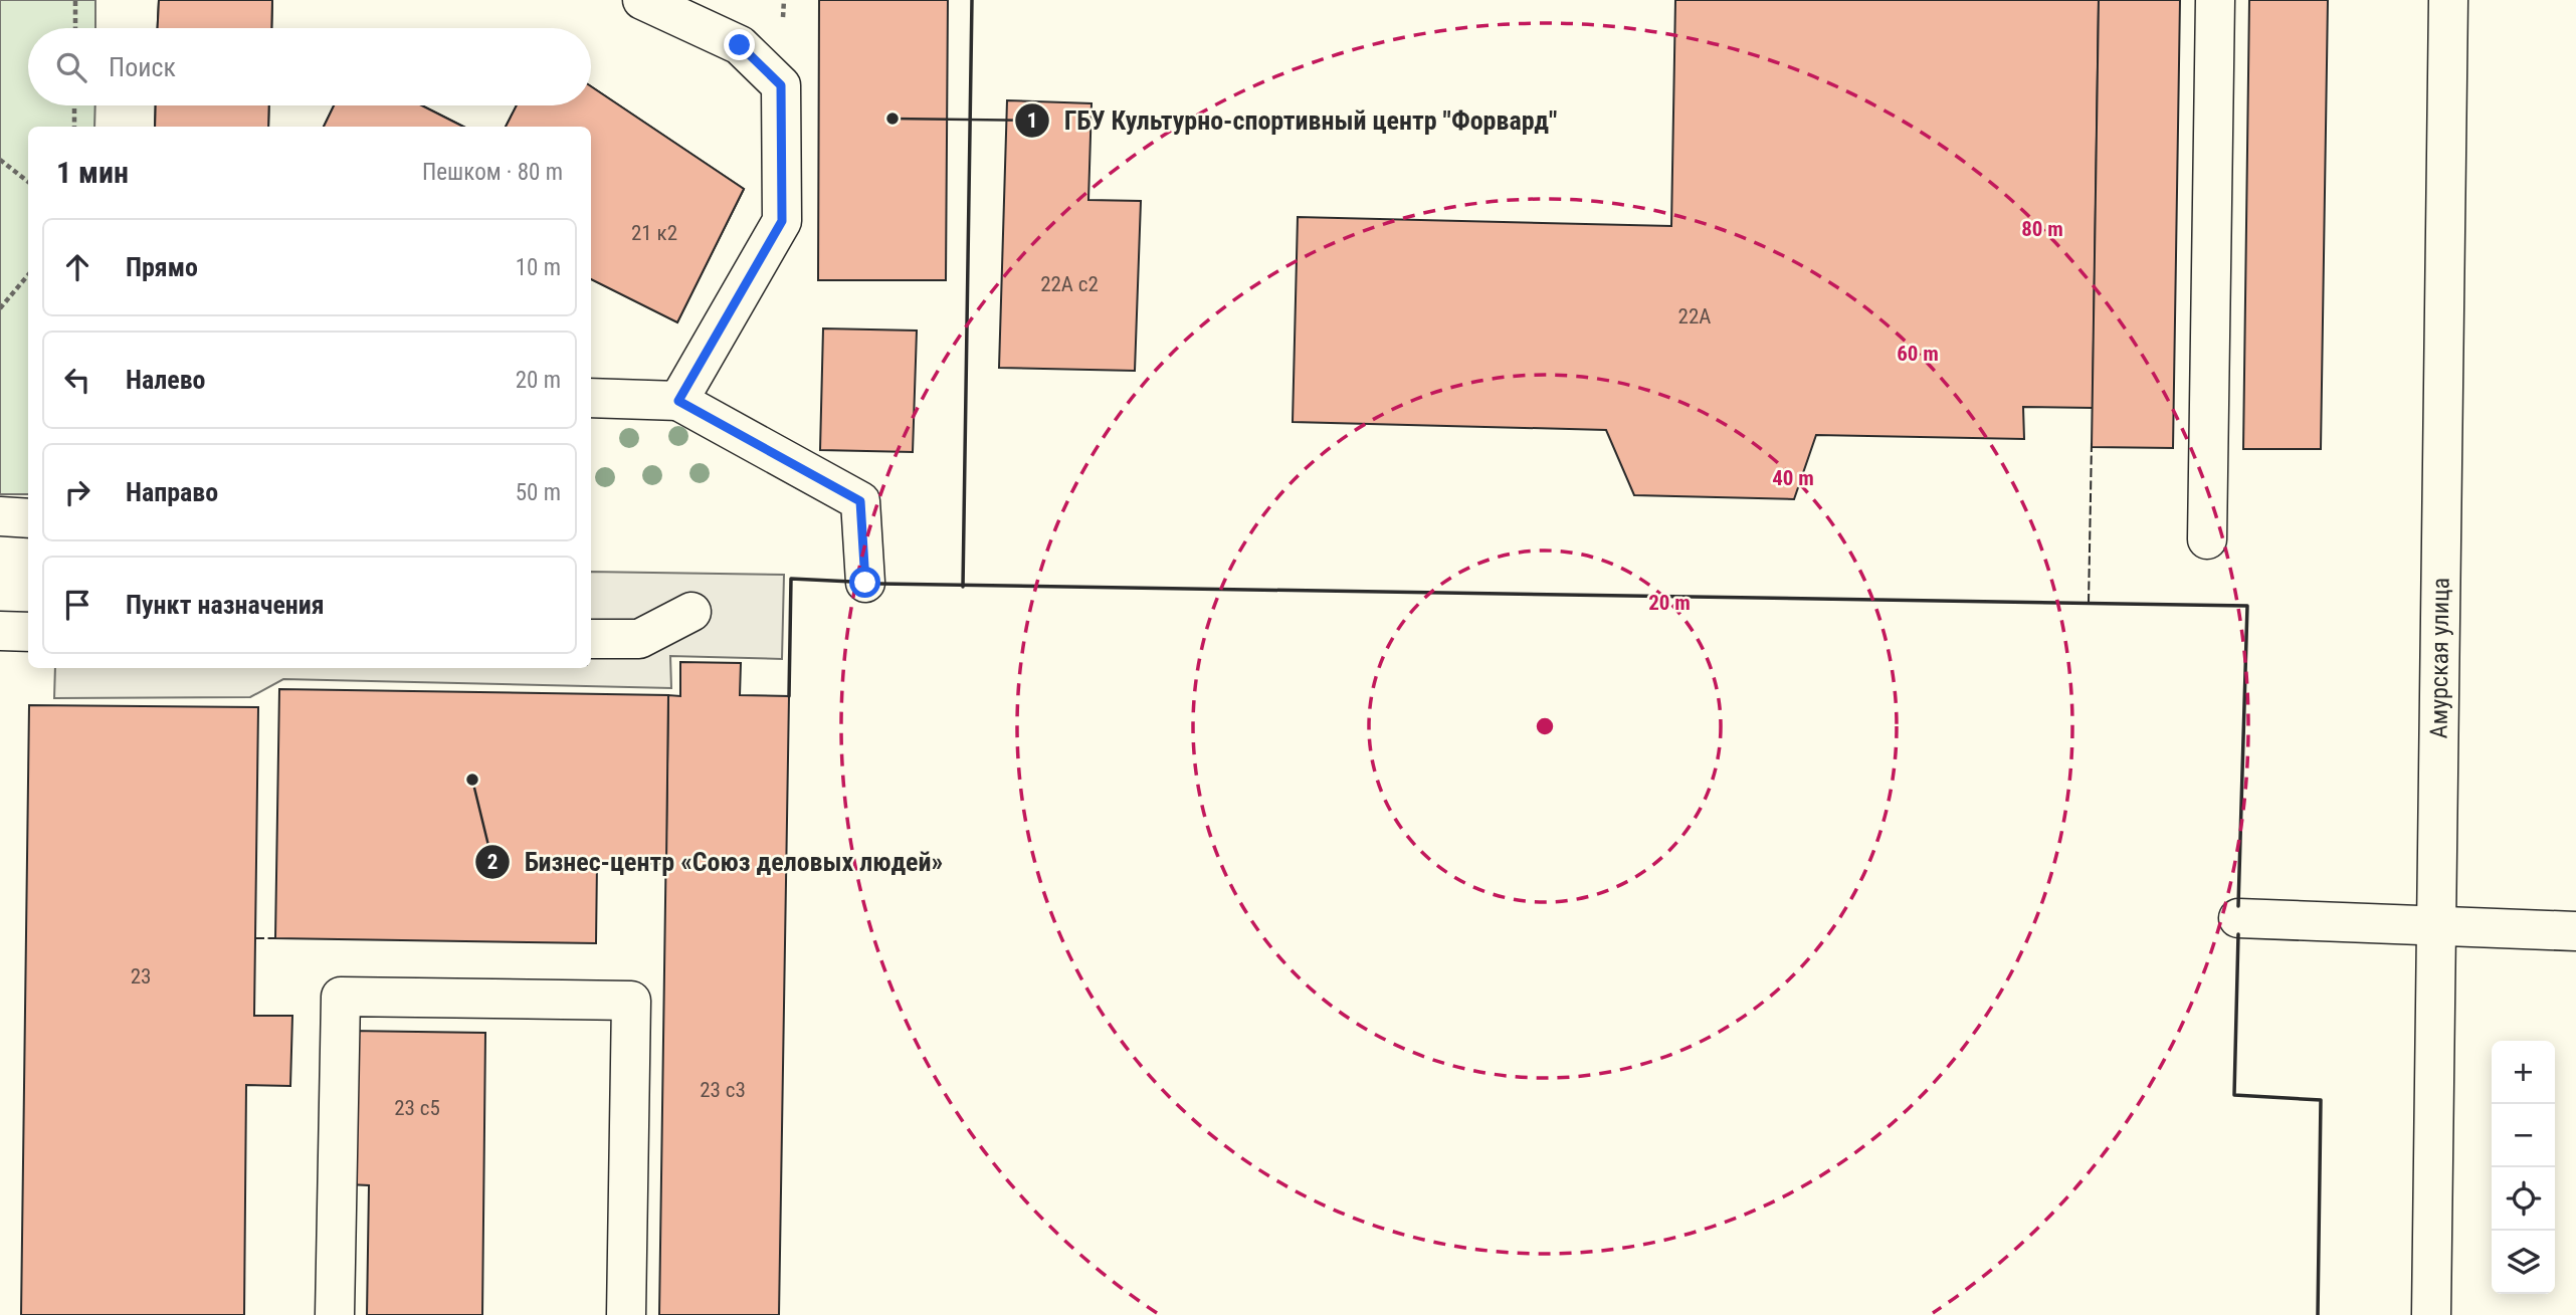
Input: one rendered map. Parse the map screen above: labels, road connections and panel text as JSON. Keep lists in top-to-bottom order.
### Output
{
  "streets": {
    "street": ["Амурская улица"]
  },
  "places": ["ГБУ Культурно-спортивный центр \"Форвард\"", "Бизнес-центр «Союз деловых людей»"],
  "house_numbers": [
    "21 к2",
    "22А с2",
    "22А",
    "23",
    "23 c3",
    "23 с5"
  ],
  "page": {
    "search": "Поиск",
    "heading": ["1 мин", "Пешком · 80 m"],
    "list": [
      ["Прямо", "10 m"],
      ["Налево", "20 m"],
      ["Направо", "50 m"],
      "Пункт назначения"
    ],
    "map_buttons": ["+", "−"]
  },
  "rings": [
    "80 m",
    "60 m",
    "40 m",
    "20 m"
  ]
}
